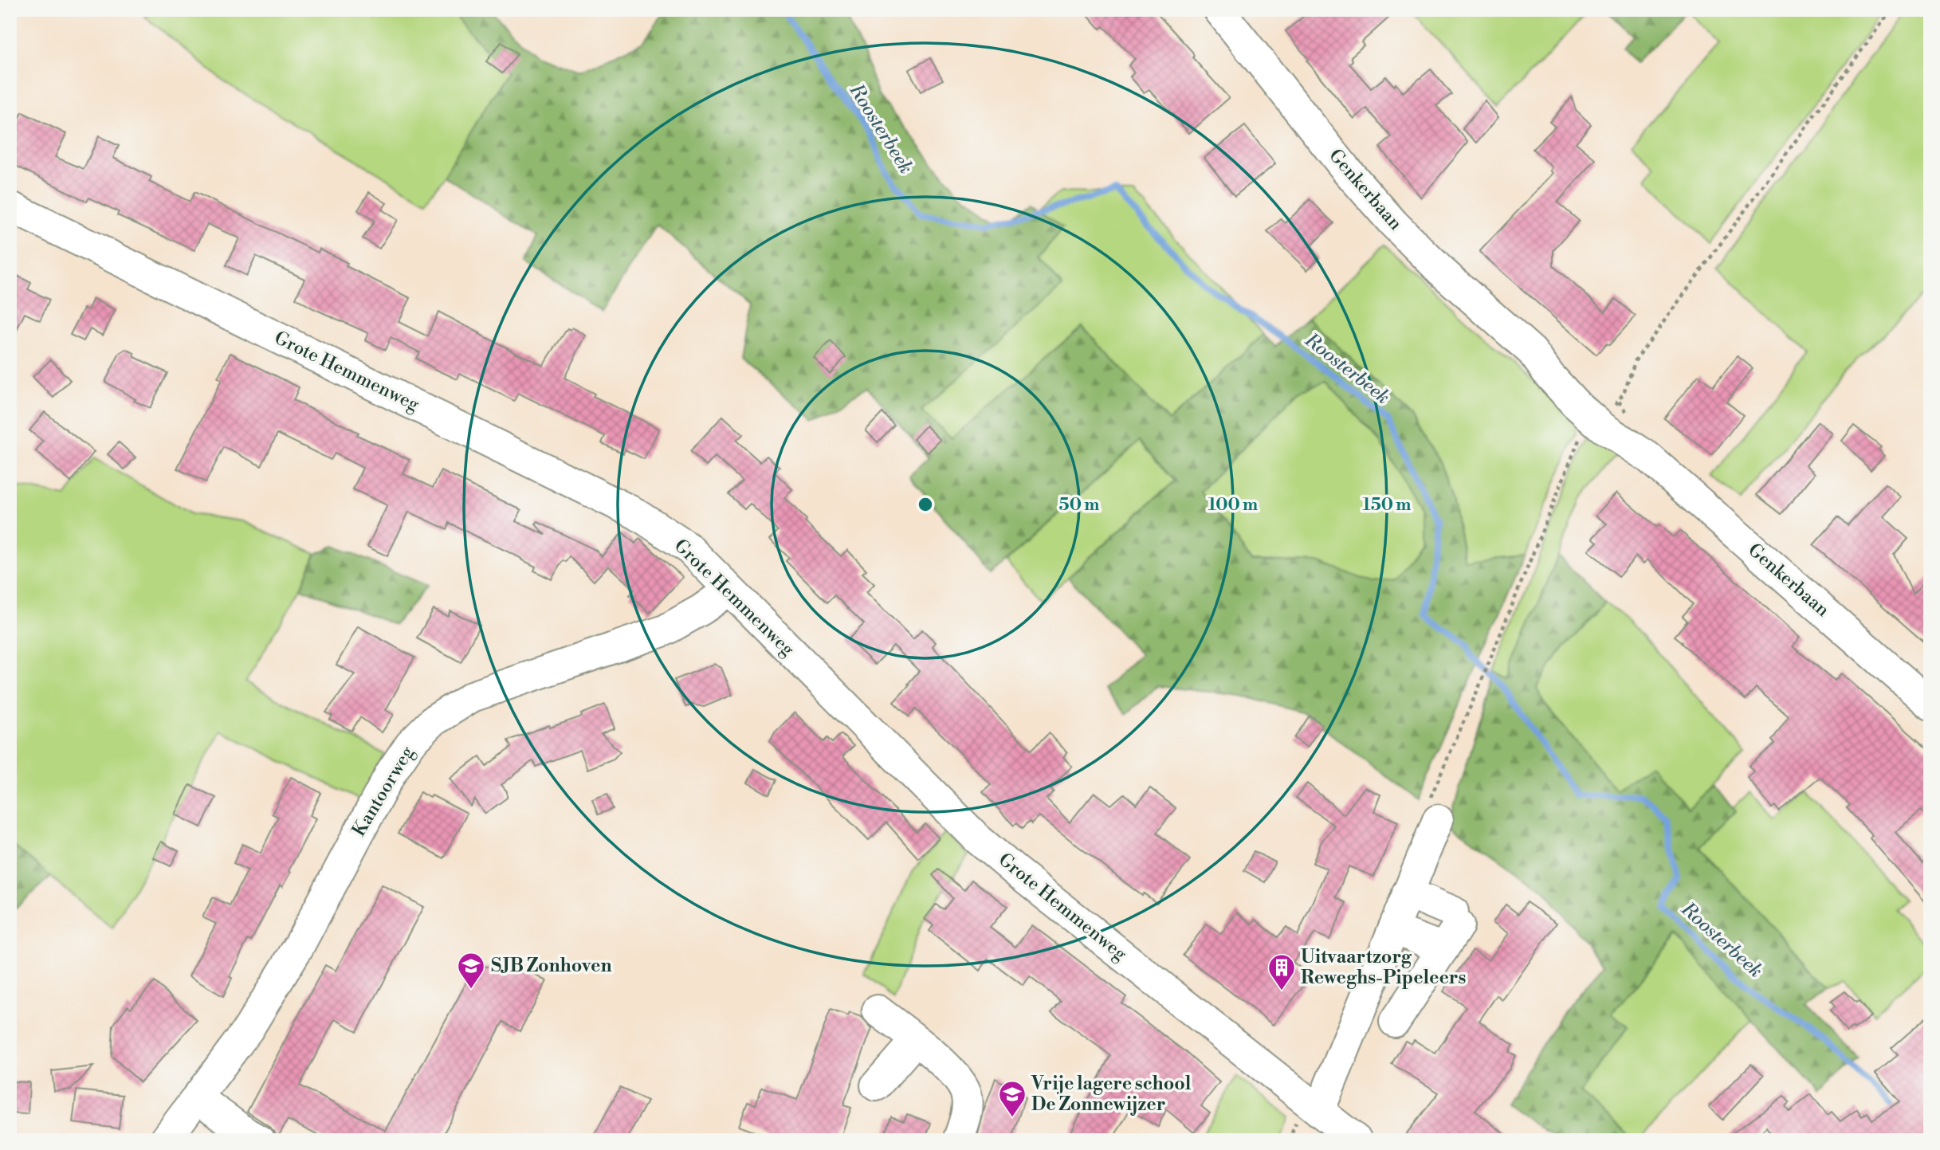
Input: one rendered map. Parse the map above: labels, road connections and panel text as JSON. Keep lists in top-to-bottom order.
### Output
{
  "streets": {
    "street": ["Genkerbaan", "Grote Hemmenweg", "Kantoorweg"]
  },
  "crossings": [
    ["Grote Hemmenweg", "Kantoorweg"]
  ],
  "water": ["Roosterbeek"],
  "places": {
    "school or university": ["SJB Zonhoven", "Vrije lagere school De Zonnewijzer"],
    "building": ["Uitvaartzorg Reweghs-Pipeleers"]
  },
  "rings": ["50 m", "100 m", "150 m"]
}
